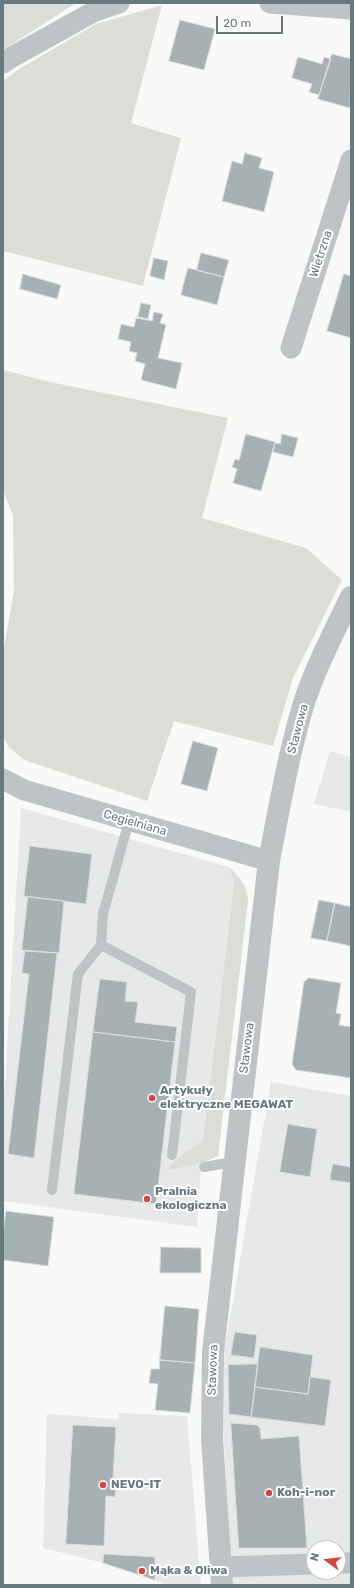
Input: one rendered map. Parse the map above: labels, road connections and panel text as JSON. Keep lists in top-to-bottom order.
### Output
{
  "streets": {
    "street": ["Wietrzna", "Stawowa", "Cegielniana"]
  },
  "crossings": [
    ["Stawowa", "Cegielniana"]
  ],
  "places": [
    "Artykuły elektryczne MEGAWAT",
    "Pralnia ekologiczna",
    "NEVO-IT",
    "Koh-i-nor",
    "Mąka & Oliwa"
  ],
  "scale_bar": "20 m",
  "north": "left"
}
